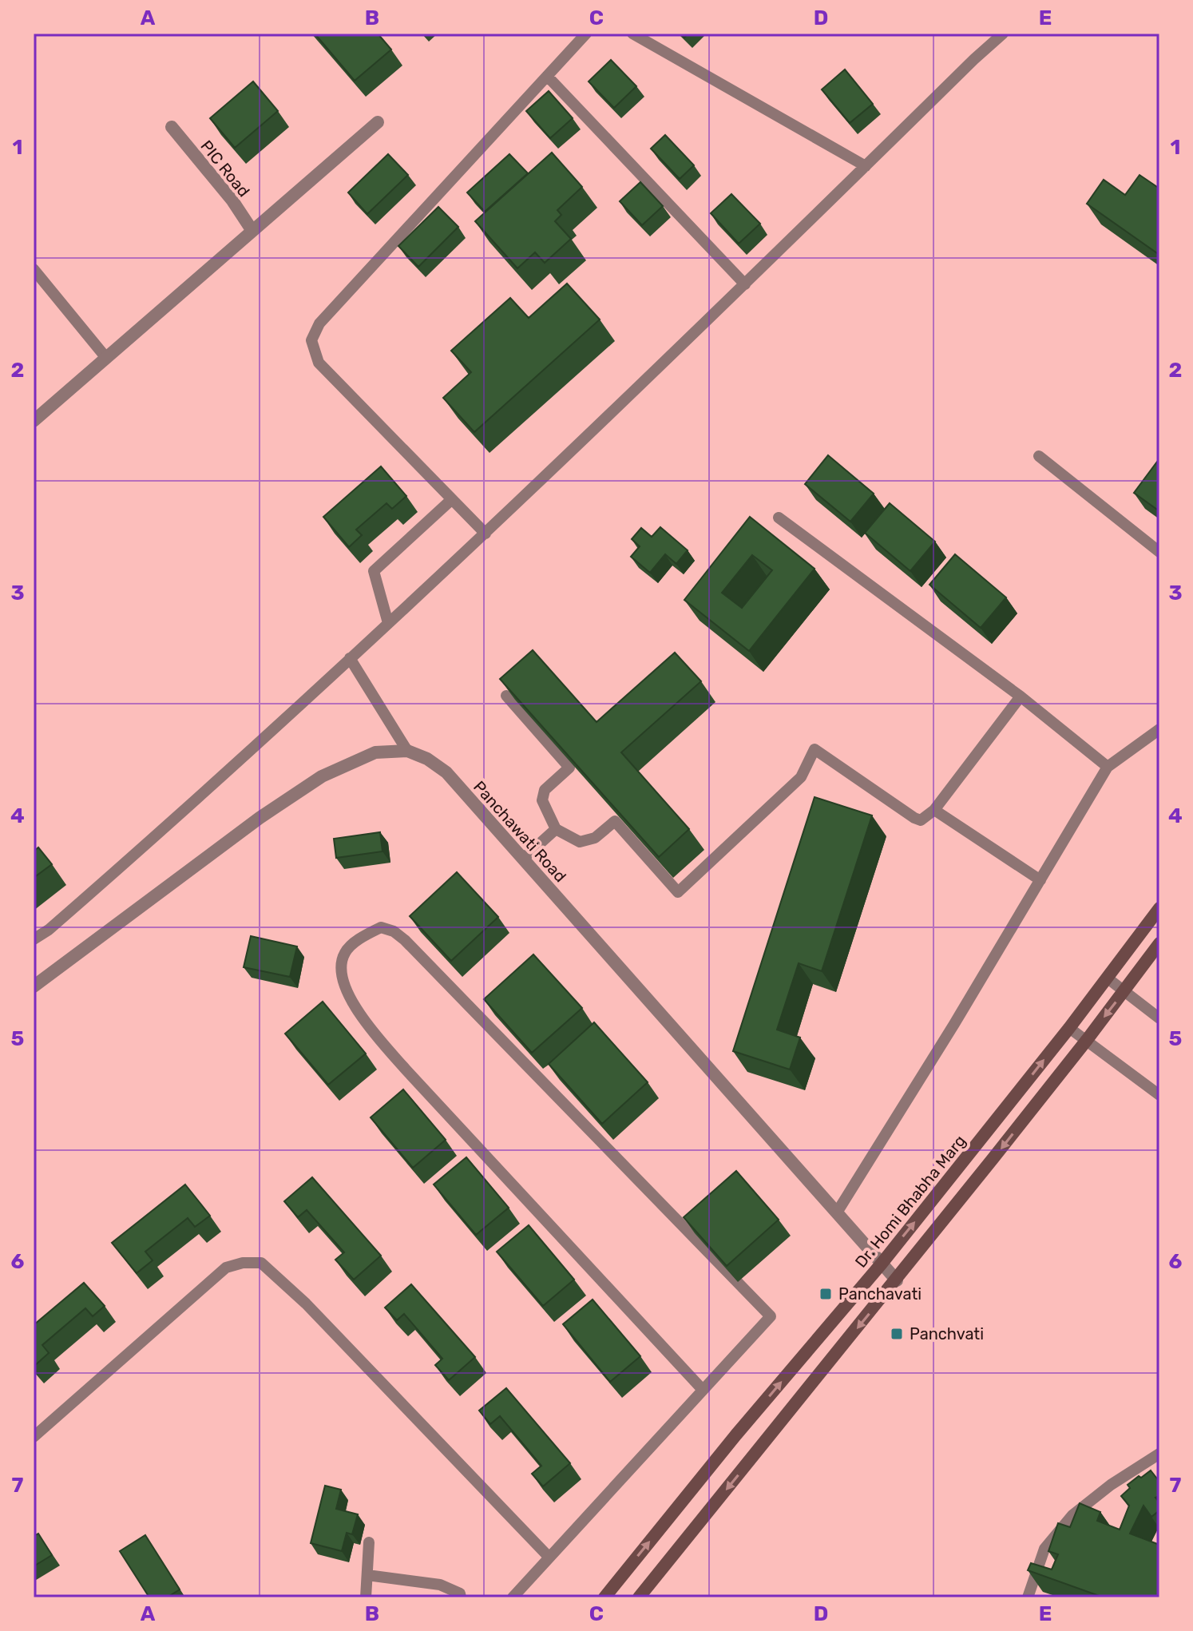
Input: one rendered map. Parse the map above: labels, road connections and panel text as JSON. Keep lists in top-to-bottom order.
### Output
{
  "streets": {
    "main road": ["Dr. Homi Bhabha Marg"],
    "street": ["PIC Road", "Panchawati Road"]
  },
  "crossings": [
    ["Panchawati Road", "Dr. Homi Bhabha Marg"]
  ],
  "places": {
    "transit": ["Panchavati", "Panchvati"]
  },
  "grid": {
    "columns": [
      "A",
      "B",
      "C",
      "D",
      "E"
    ],
    "rows": [
      "1",
      "2",
      "3",
      "4",
      "5",
      "6",
      "7"
    ]
  }
}
